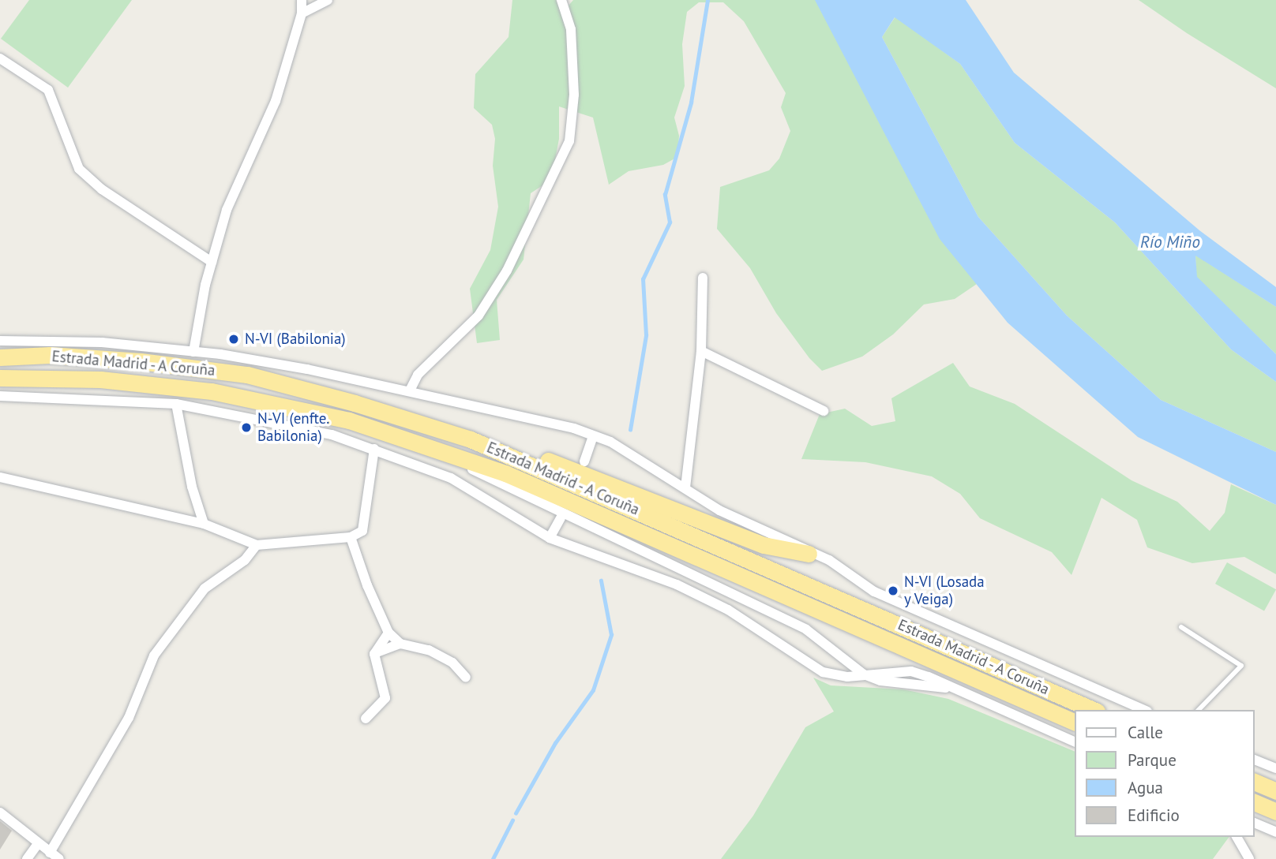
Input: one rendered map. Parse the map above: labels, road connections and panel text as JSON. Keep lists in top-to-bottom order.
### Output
{
  "streets": {
    "highway": ["Estrada Madrid - A Coruña"]
  },
  "water": ["Río Miño"],
  "places": ["N-VI (Babilonia)", "N-VI (enfte. Babilonia)", "N-VI (Losada y Veiga)"],
  "legend": [
    "Calle",
    "Parque",
    "Agua",
    "Edificio"
  ]
}
